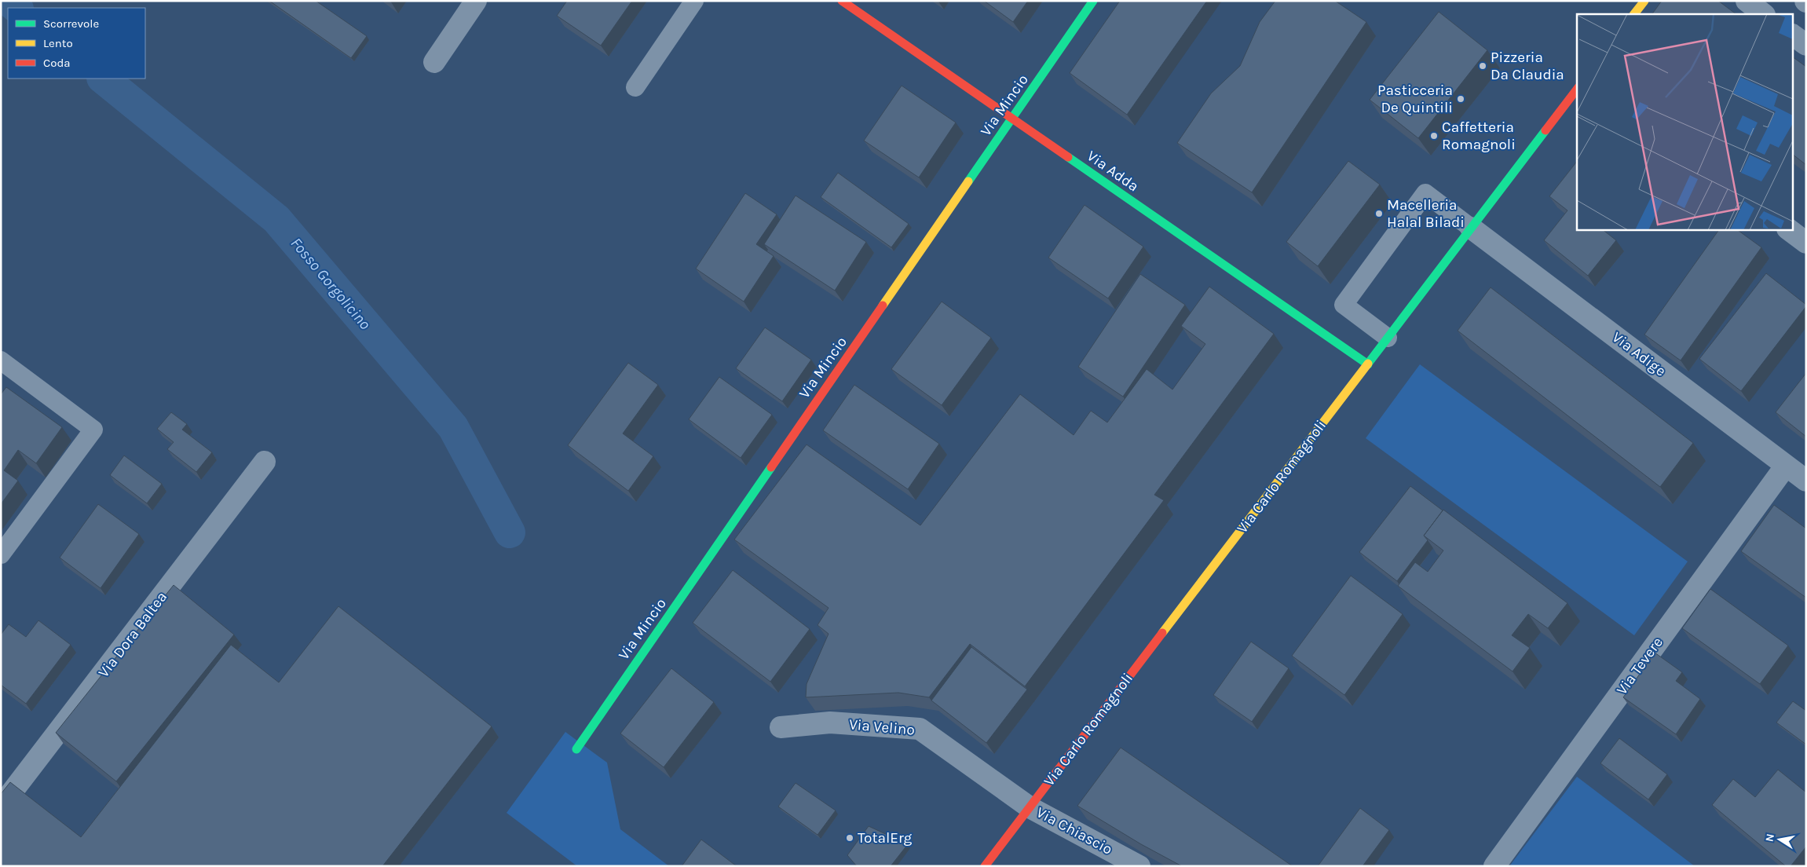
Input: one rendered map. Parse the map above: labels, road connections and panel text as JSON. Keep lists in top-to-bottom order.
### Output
{
  "streets": {
    "street": [
      "Via Mincio",
      "Via Adda",
      "Via Adige",
      "Via Carlo Romagnoli",
      "Via Dora Baltea",
      "Via Tevere",
      "Via Velino",
      "Via Chiascio"
    ]
  },
  "crossings": [
    ["Via Mincio", "Via Adda"],
    ["Via Adda", "Via Carlo Romagnoli"],
    ["Via Adige", "Via Carlo Romagnoli"],
    ["Via Adige", "Via Tevere"],
    ["Via Carlo Romagnoli", "Via Velino"],
    ["Via Carlo Romagnoli", "Via Chiascio"],
    ["Via Velino", "Via Chiascio"]
  ],
  "water": ["Fosso Gorgolicino"],
  "places": [
    "Pizzeria Da Claudia",
    "Pasticceria De Quintili",
    "Caffetteria Romagnoli",
    "Macelleria Halal Biladi",
    "TotalErg"
  ],
  "legend": ["Scorrevole", "Lento", "Coda"],
  "north": "left"
}
